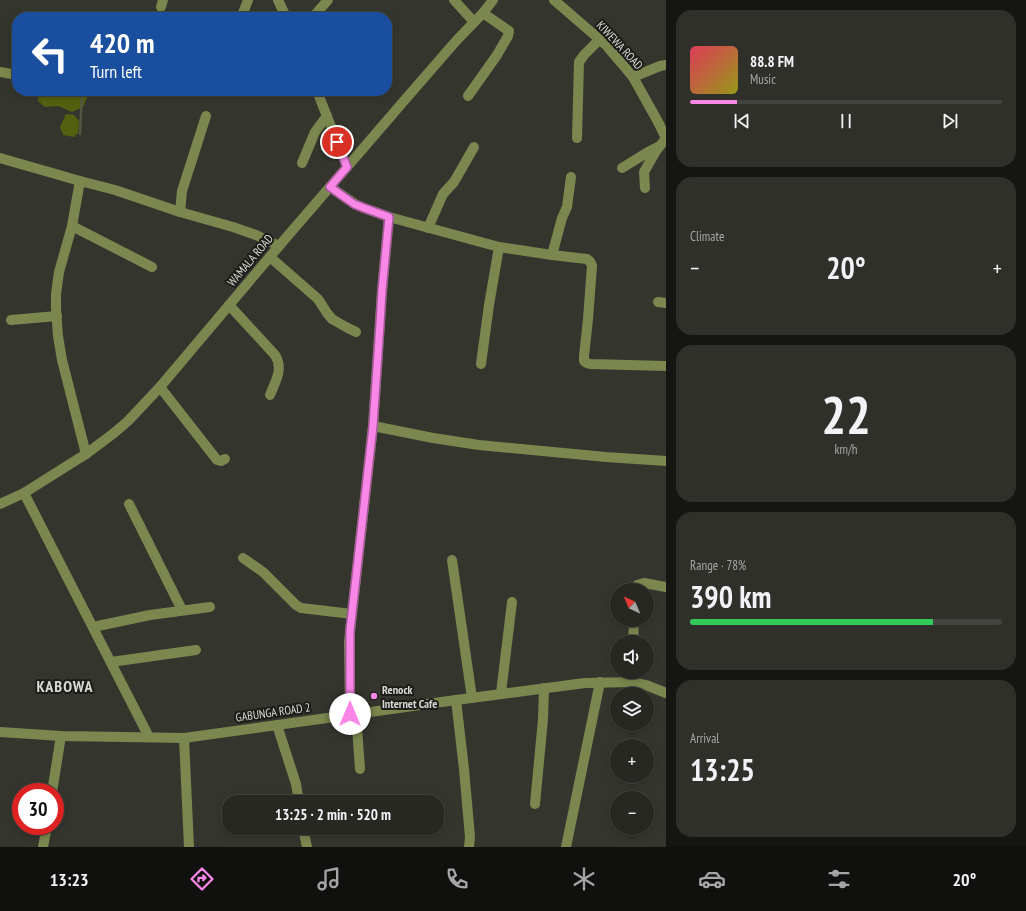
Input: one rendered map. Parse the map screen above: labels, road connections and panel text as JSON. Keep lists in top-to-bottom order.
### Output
{
  "streets": {
    "street": ["KIWEWA ROAD", "WAMALA ROAD", "GABUNGA ROAD 2"]
  },
  "districts": ["KABOWA"],
  "places": ["Renock Internet Cafe"],
  "north": "top left",
  "page": {
    "turn": ["420 m", "Turn left"],
    "song": ["88.8 FM", "Music"],
    "tile": [
      "Climate",
      ["22", "km/h"],
      ["Range · 78%", "390 km"],
      ["Arrival", "13:25"]
    ],
    "heat": ["−", "20°", "+"],
    "map_buttons": ["+", "−"],
    "limit": "30",
    "trip": "13:25 · 2 min · 520 m",
    "tabs": ["13:23", "20°"]
  }
}
